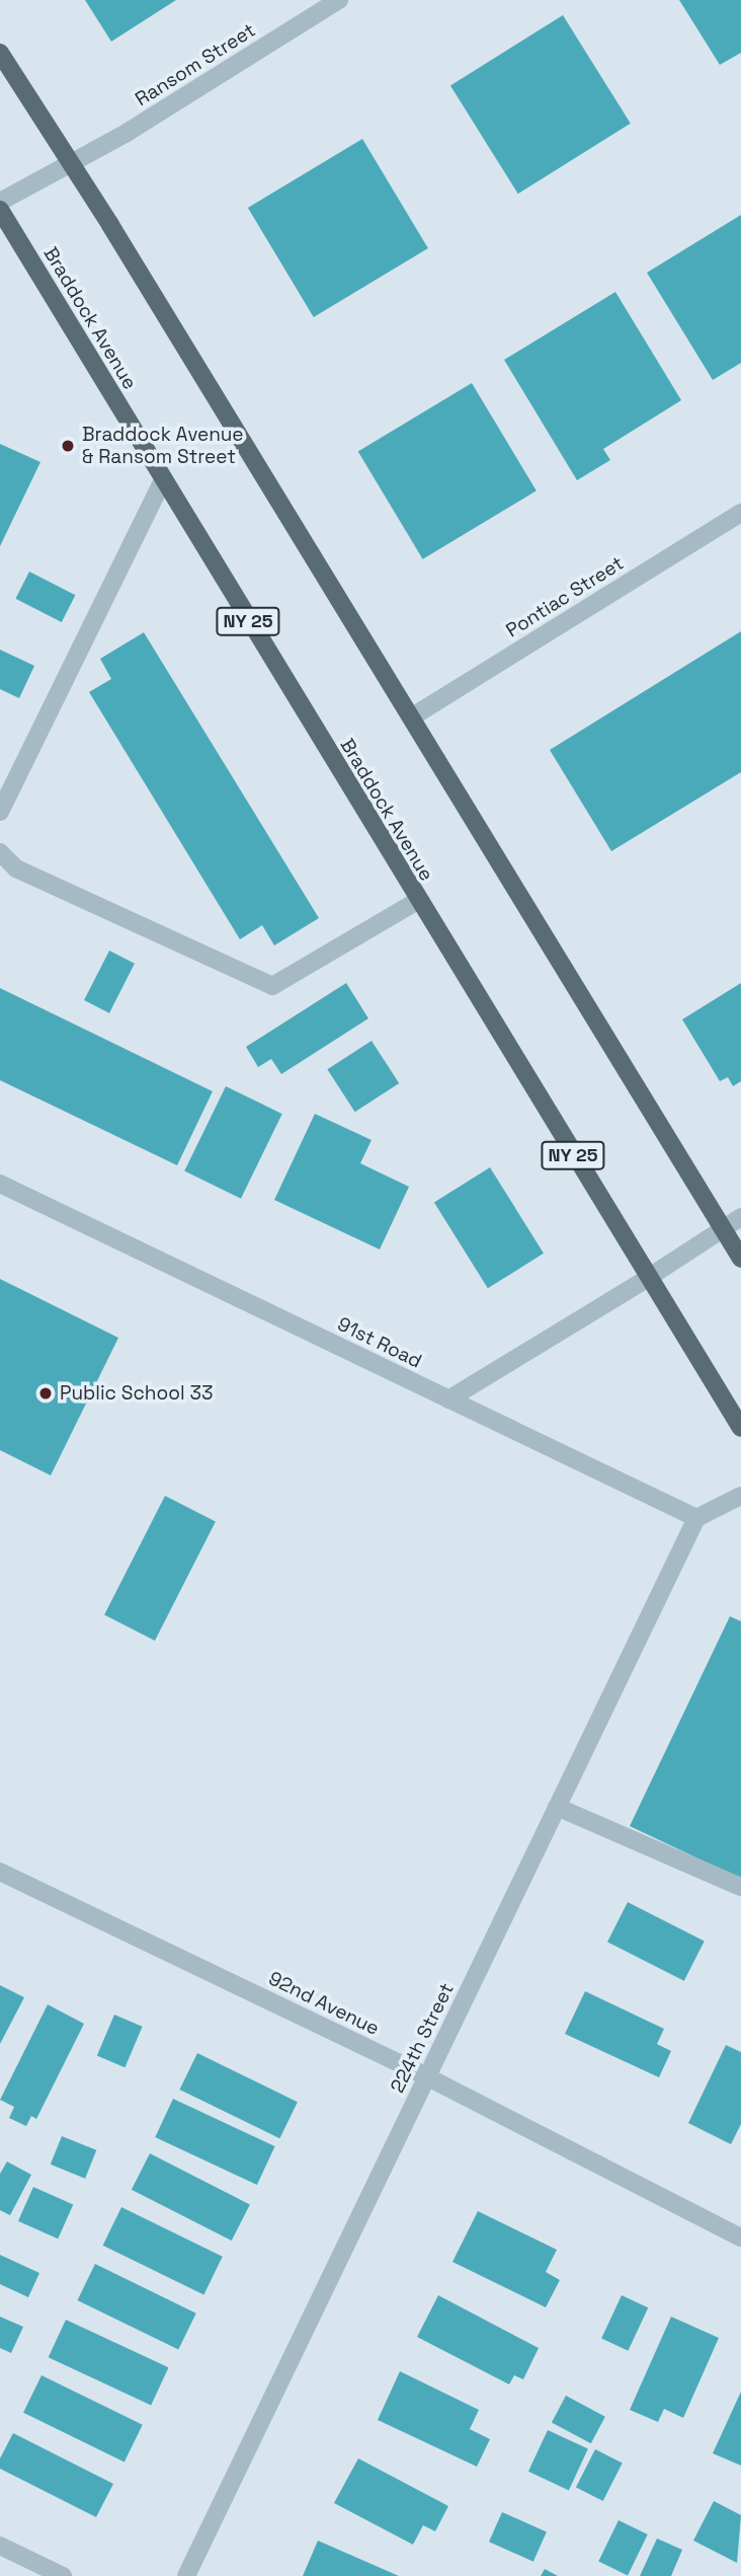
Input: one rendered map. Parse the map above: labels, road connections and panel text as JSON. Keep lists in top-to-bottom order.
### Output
{
  "streets": {
    "main road": ["Braddock Avenue", "NY 25"],
    "street": [
      "Ransom Street",
      "Pontiac Street",
      "91st Road",
      "92nd Avenue",
      "224th Street"
    ]
  },
  "crossings": [
    ["91st Road", "224th Street"],
    ["92nd Avenue", "224th Street"]
  ],
  "places": ["Braddock Avenue & Ransom Street", "Public School 33"]
}
